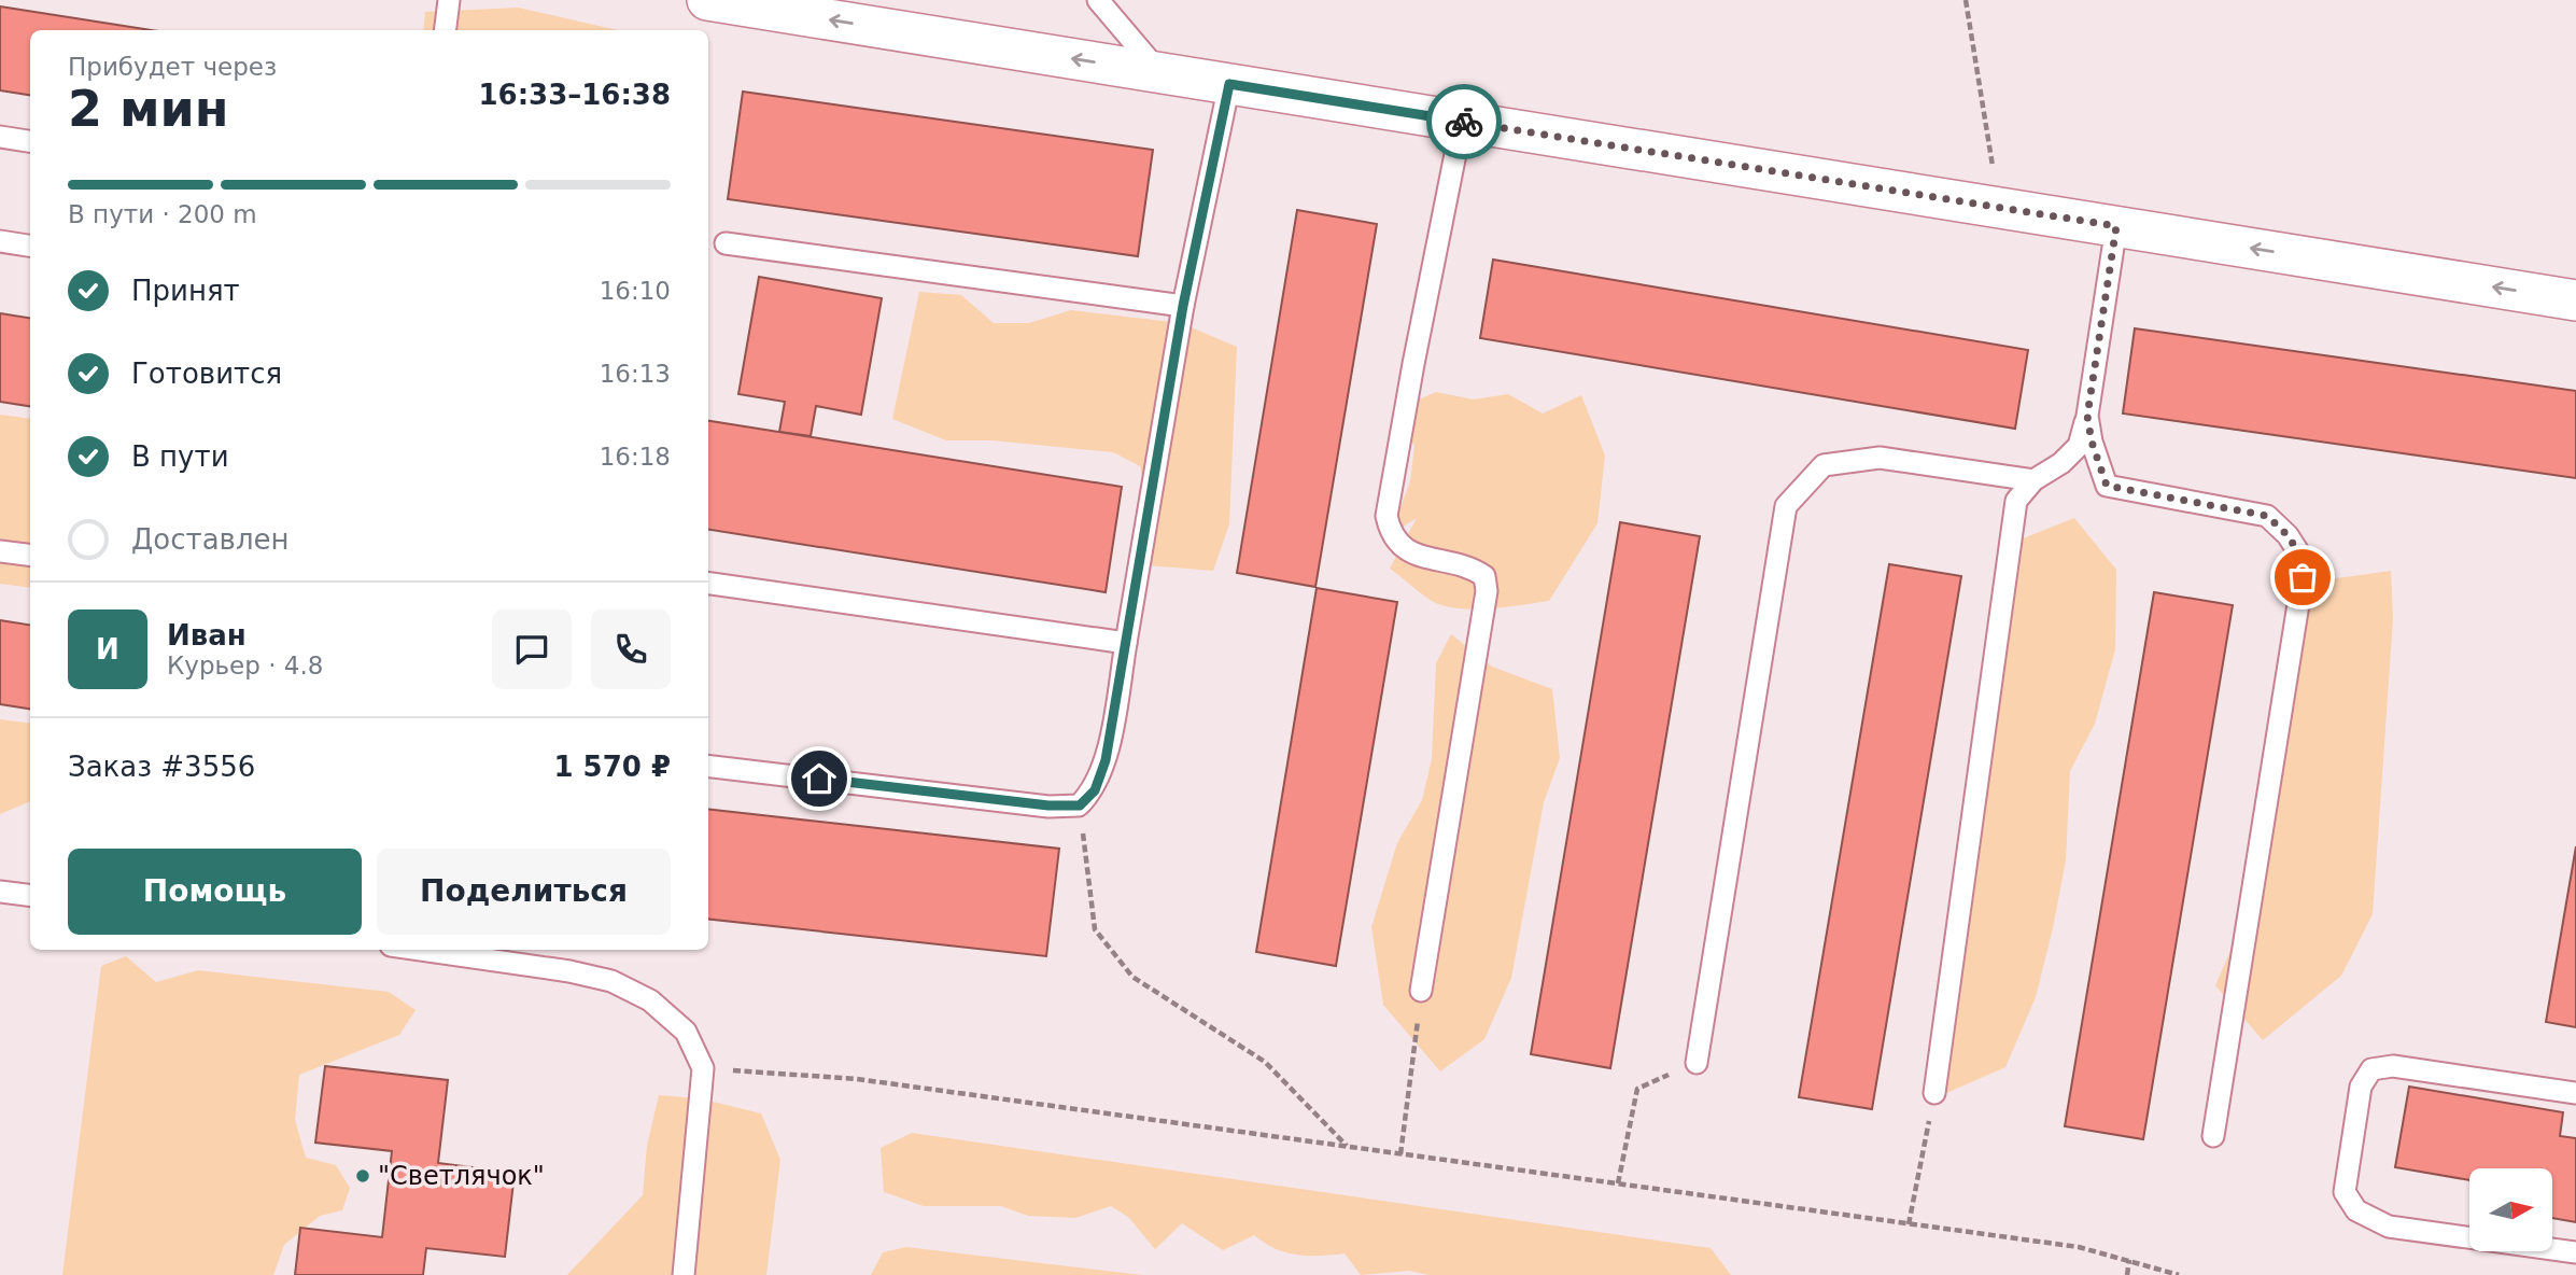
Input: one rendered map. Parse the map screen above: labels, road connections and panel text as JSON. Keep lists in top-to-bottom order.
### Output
{
  "places": ["\"Светлячок\""],
  "north": "right",
  "page": {
    "heading": ["2 мин", "Прибудет через", "16:33–16:38"],
    "panel": [
      "Иван",
      "Курьер · 4.8",
      "Заказ #3556",
      "1 570 ₽"
    ],
    "bar": "В пути · 200 m",
    "list": [
      ["Принят", "16:10"],
      ["Готовится", "16:13"],
      ["В пути", "16:18"],
      "Доставлен"
    ],
    "round": "И",
    "buttons": ["Помощь", "Поделиться"]
  }
}
